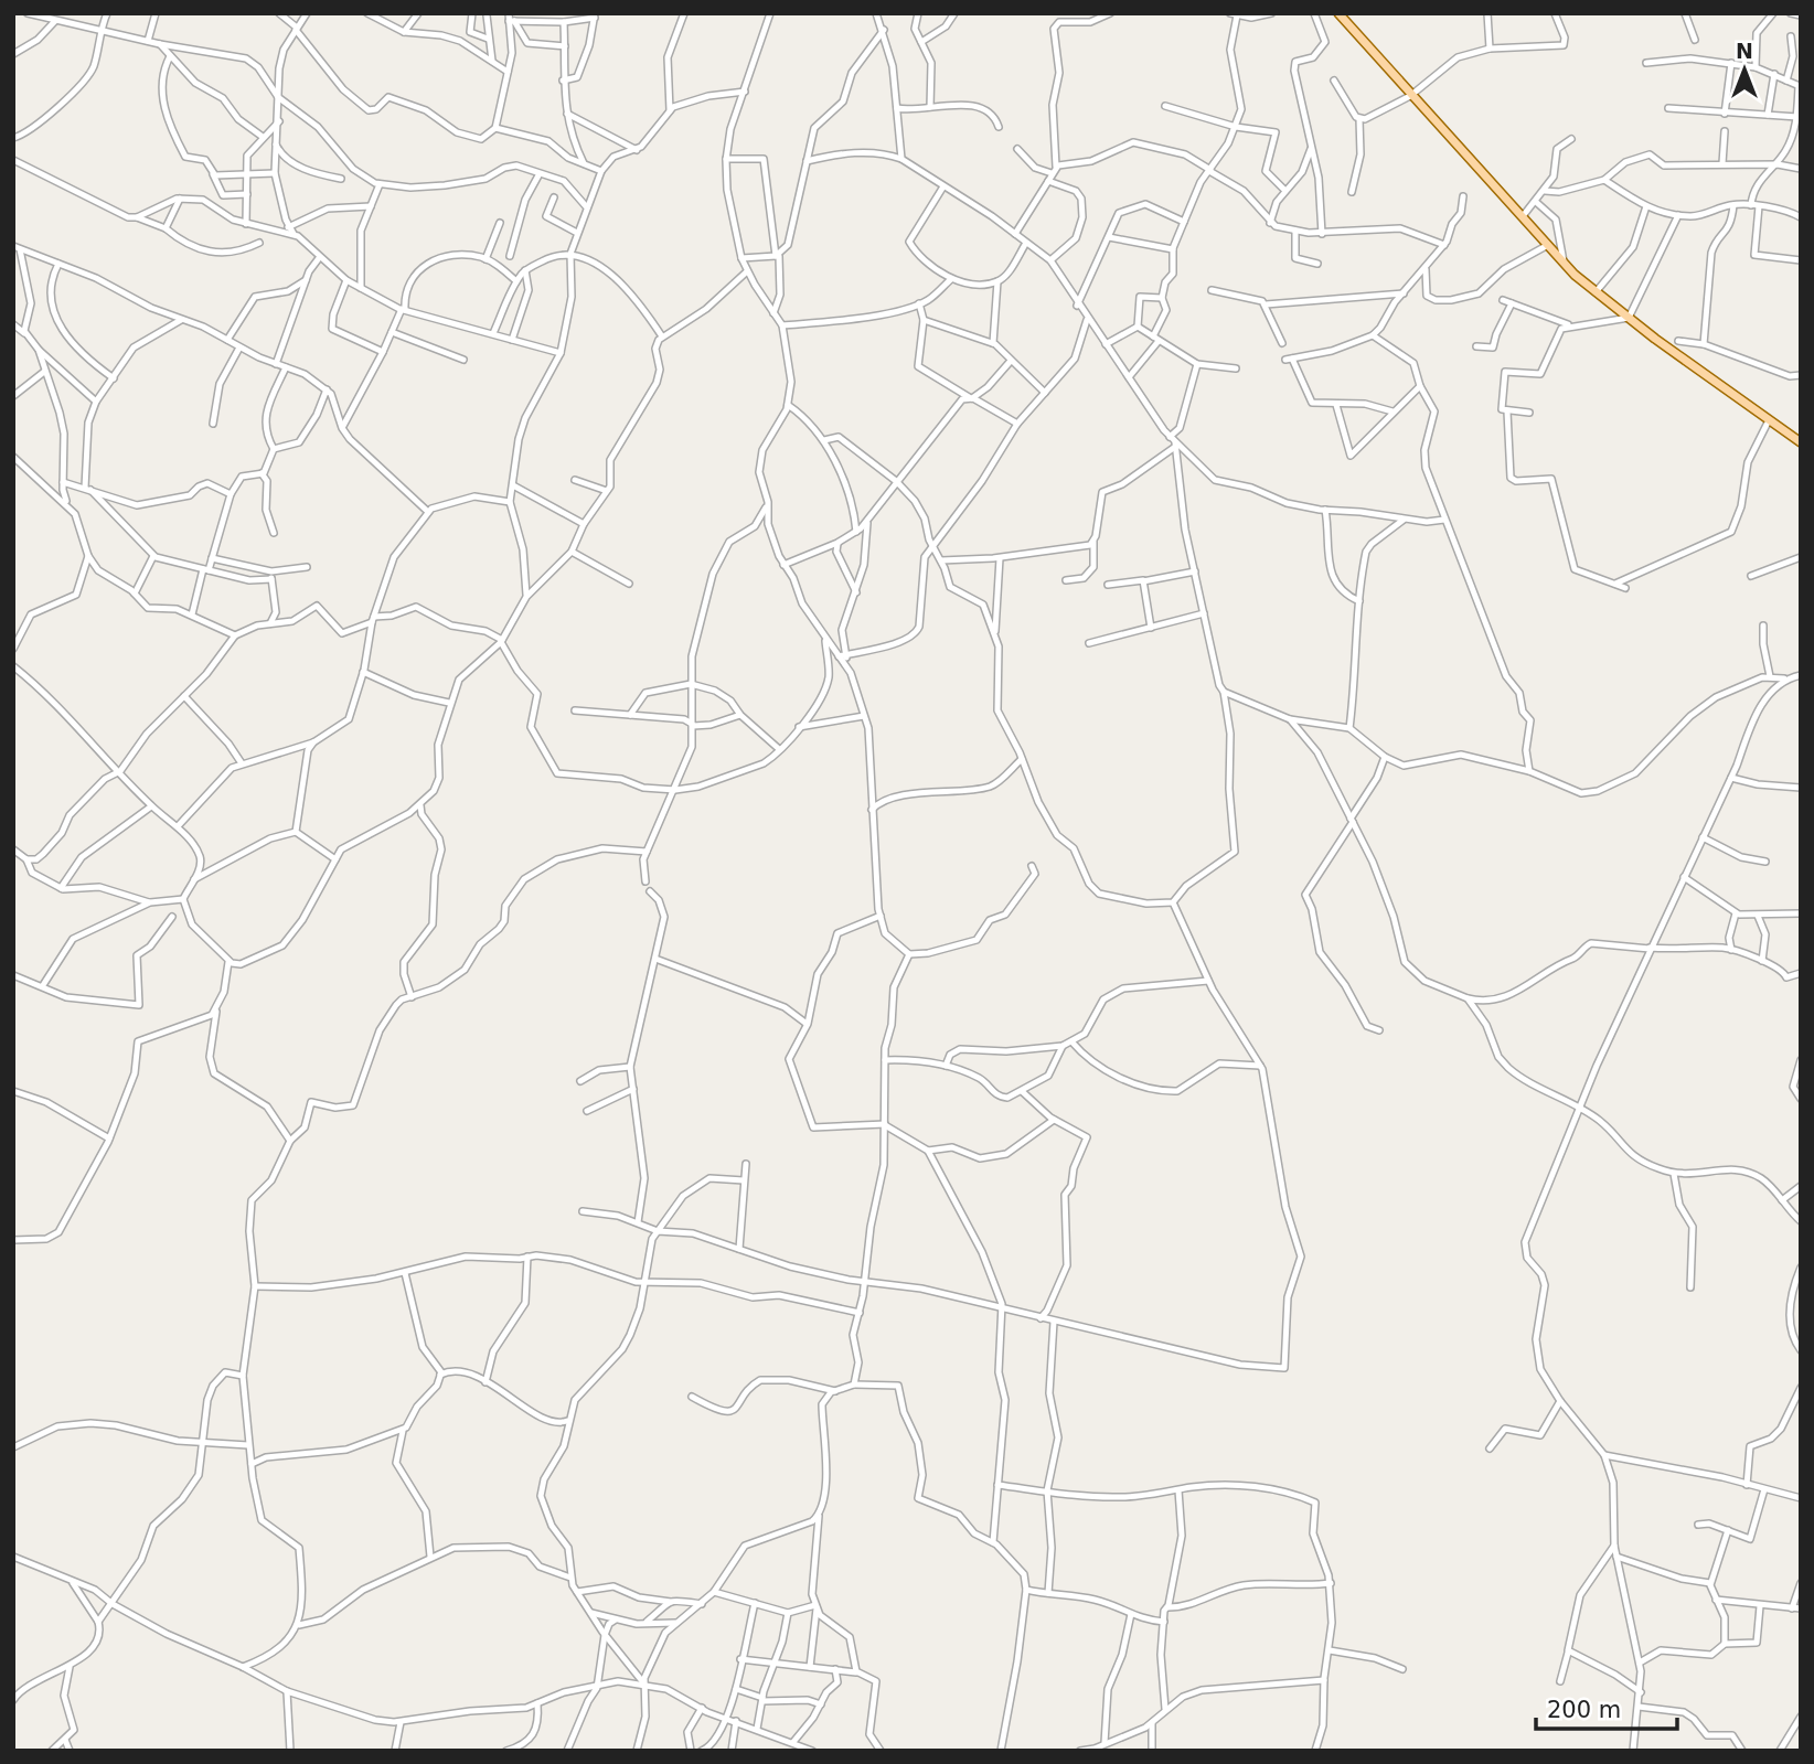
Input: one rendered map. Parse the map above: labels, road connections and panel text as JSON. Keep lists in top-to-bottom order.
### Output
{
  "scale_bar": "200 m",
  "north": "top"
}
